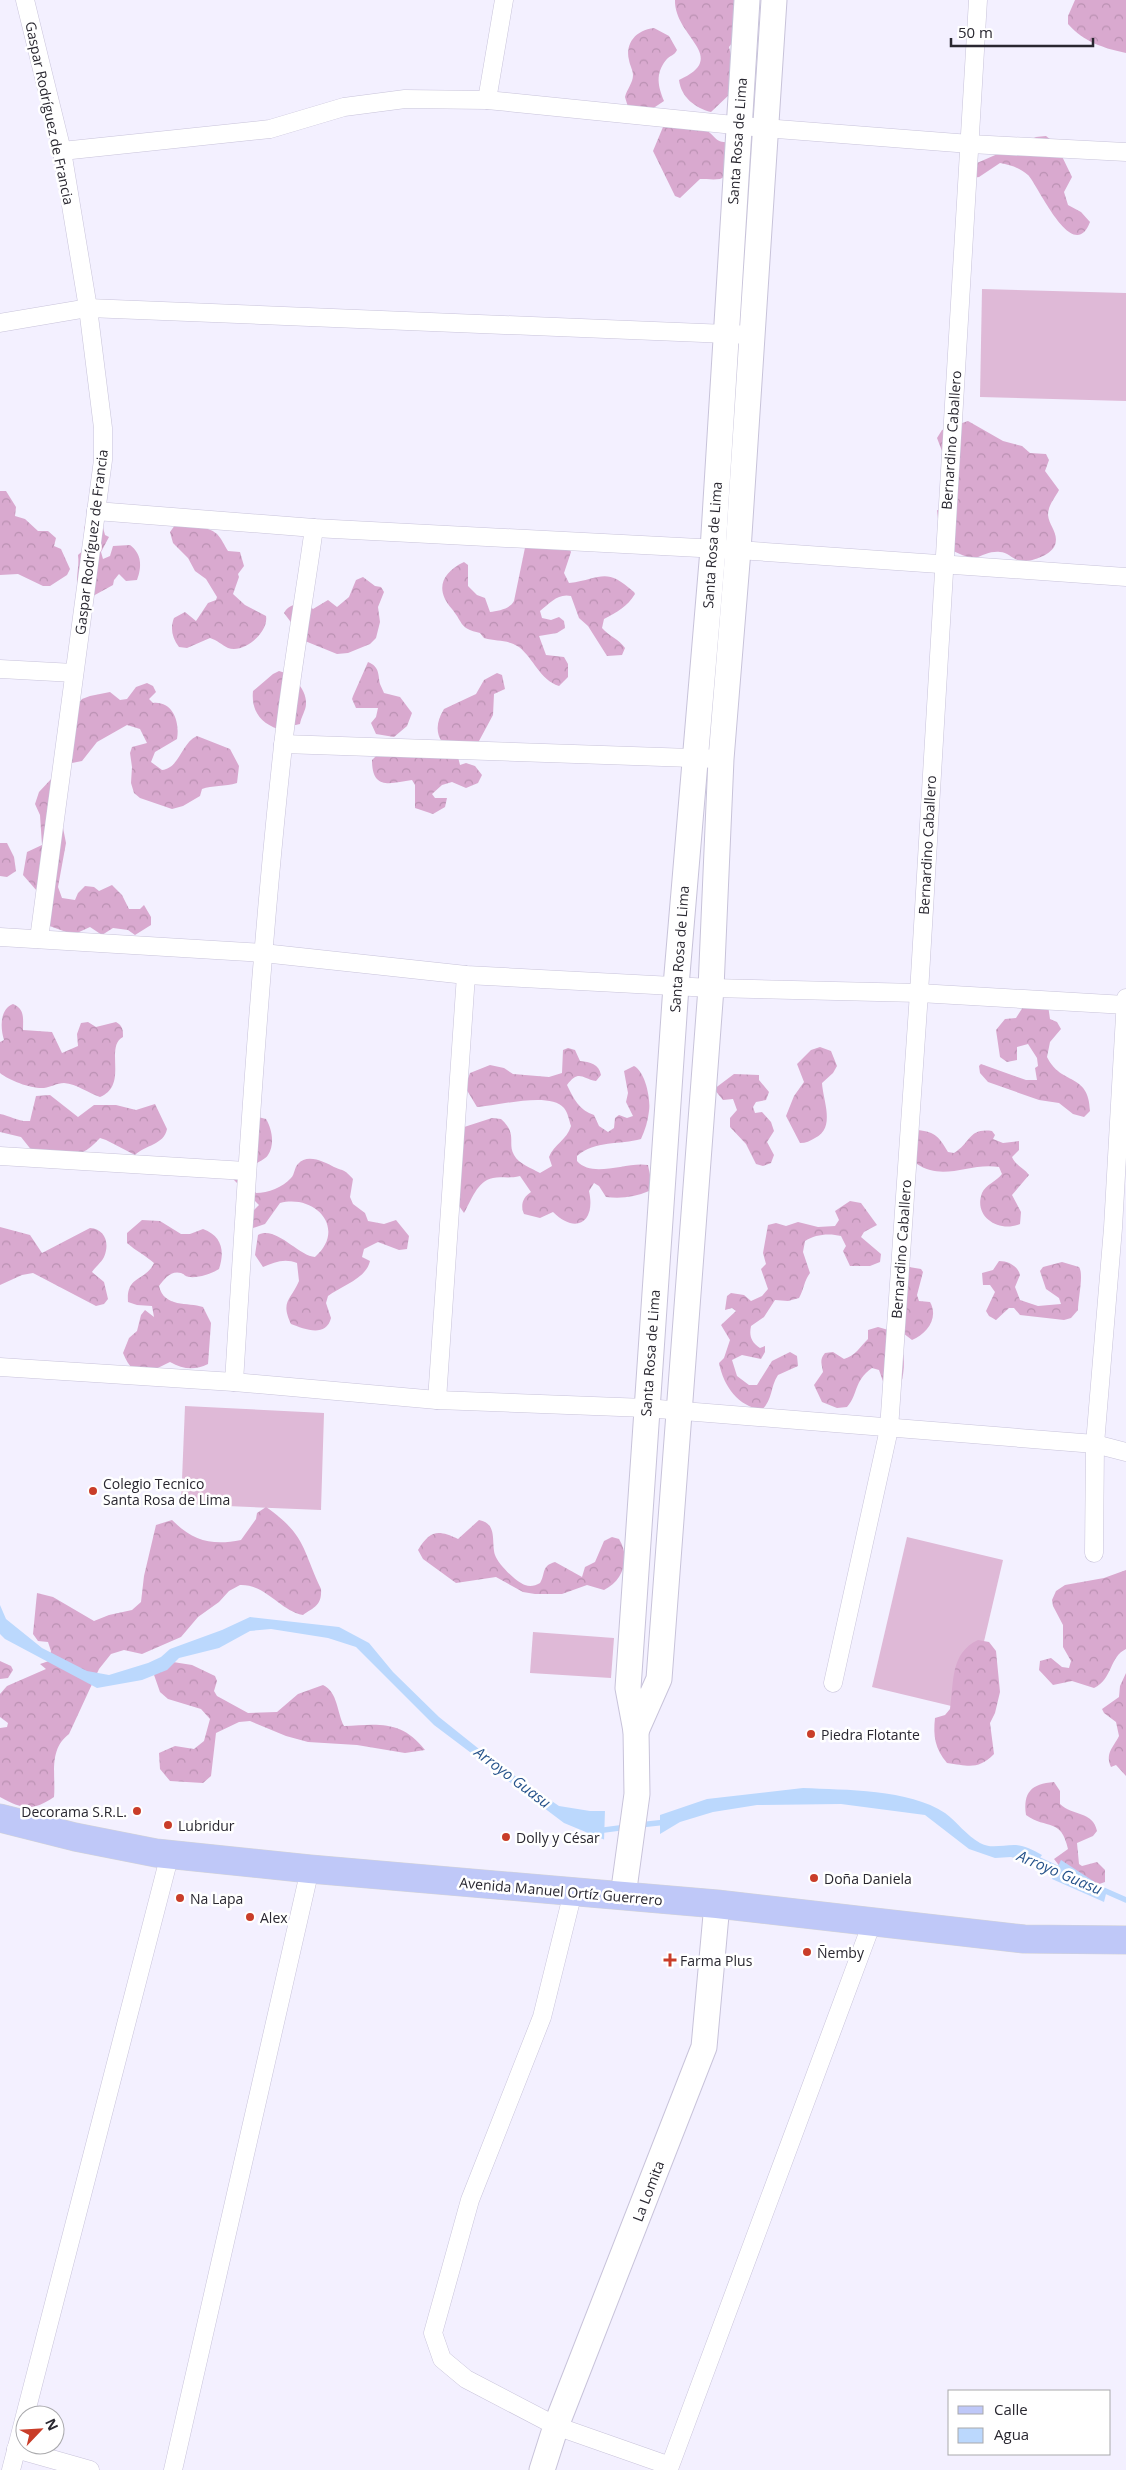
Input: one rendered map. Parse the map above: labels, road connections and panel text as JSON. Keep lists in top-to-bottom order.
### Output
{
  "streets": {
    "main road": ["Avenida Manuel Ortíz Guerrero"],
    "street": [
      "Gaspar Rodríguez de Francia",
      "Santa Rosa de Lima",
      "Bernardino Caballero",
      "La Lomita"
    ]
  },
  "crossings": [
    ["Santa Rosa de Lima", "Avenida Manuel Ortíz Guerrero"],
    ["Avenida Manuel Ortíz Guerrero", "La Lomita"]
  ],
  "water": ["Arroyo Guasu"],
  "places": {
    "other": [
      "Colegio Tecnico Santa Rosa de Lima",
      "Piedra Flotante",
      "Decorama S.R.L.",
      "Lubridur",
      "Dolly y César",
      "Doña Daniela",
      "Na Lapa",
      "Alex",
      "Ñemby"
    ],
    "health": ["Farma Plus"]
  },
  "legend": ["Calle", "Agua"],
  "scale_bar": "50 m",
  "north": "top right"
}
